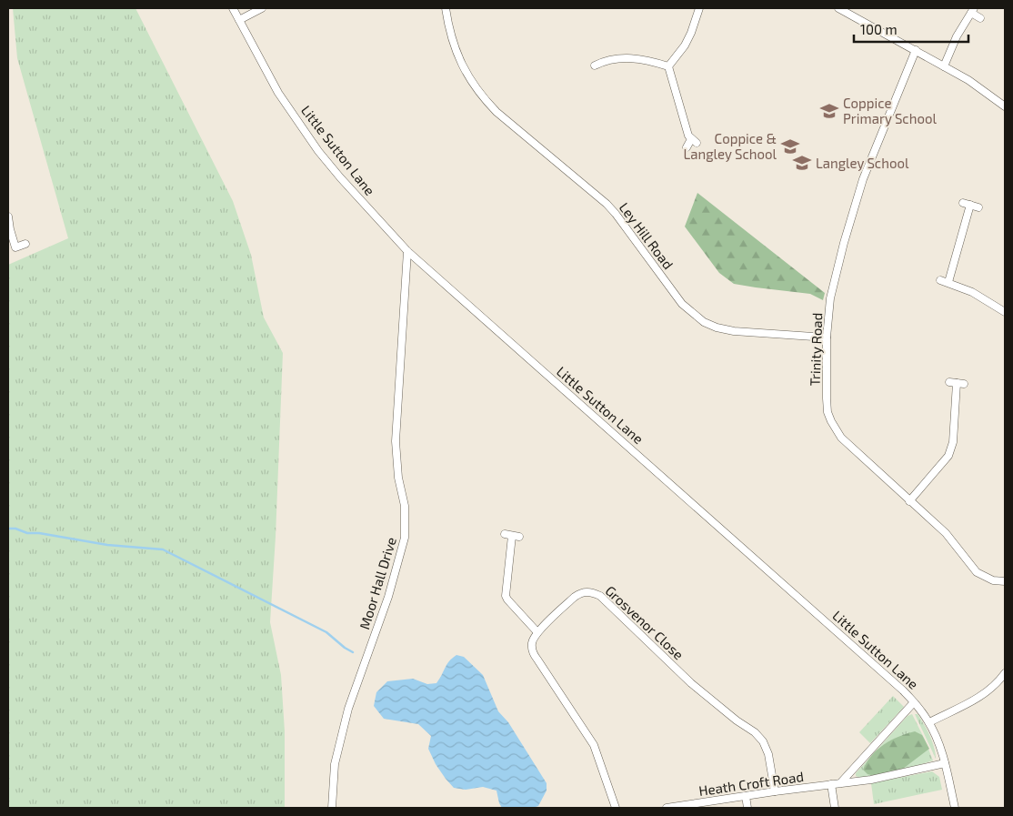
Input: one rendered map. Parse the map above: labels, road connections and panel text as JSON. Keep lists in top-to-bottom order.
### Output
{
  "streets": {
    "street": [
      "Little Sutton Lane",
      "Ley Hill Road",
      "Trinity Road",
      "Moor Hall Drive",
      "Grosvenor Close",
      "Heath Croft Road"
    ]
  },
  "crossings": [
    ["Little Sutton Lane", "Moor Hall Drive"],
    ["Little Sutton Lane", "Heath Croft Road"],
    ["Ley Hill Road", "Trinity Road"],
    ["Grosvenor Close", "Heath Croft Road"]
  ],
  "places": {
    "school or university": ["Coppice Primary School", "Coppice & Langley School", "Langley School"]
  },
  "scale_bar": "100 m"
}
